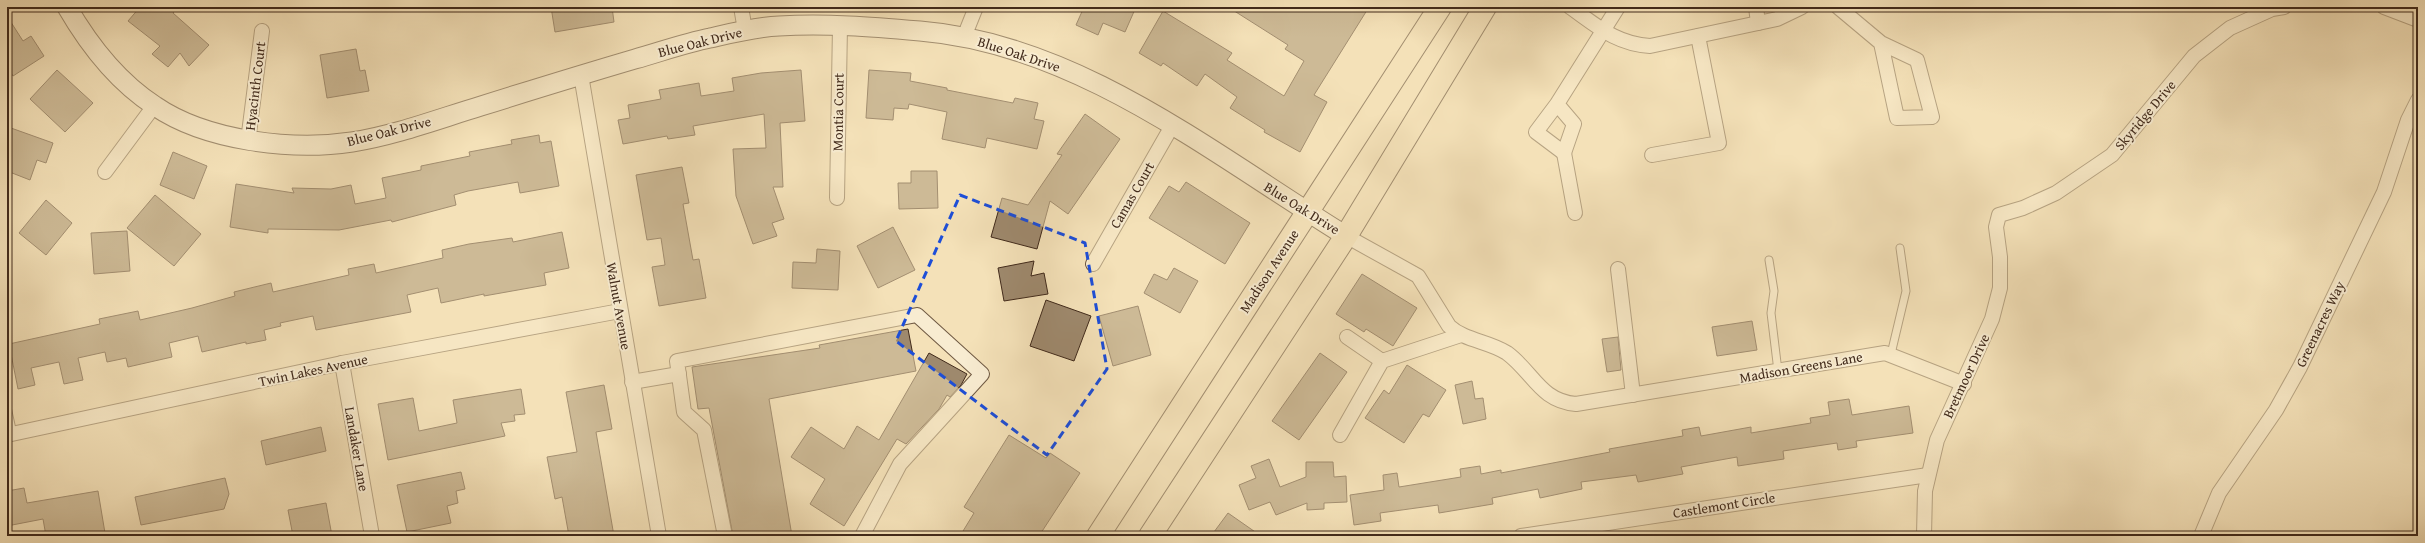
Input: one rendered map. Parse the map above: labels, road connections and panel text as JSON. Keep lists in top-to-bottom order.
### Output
{
  "streets": {
    "main road": ["Madison Avenue"],
    "street": [
      "Blue Oak Drive",
      "Hyacinth Court",
      "Montia Court",
      "Skyridge Drive",
      "Camas Court",
      "Walnut Avenue",
      "Greenacres Way",
      "Madison Greens Lane",
      "Twin Lakes Avenue",
      "Bretmoor Drive",
      "Landaker Lane",
      "Castlemont Circle"
    ]
  },
  "crossings": [
    ["Blue Oak Drive", "Hyacinth Court"],
    ["Blue Oak Drive", "Montia Court"],
    ["Blue Oak Drive", "Camas Court"],
    ["Blue Oak Drive", "Madison Avenue"],
    ["Blue Oak Drive", "Walnut Avenue"],
    ["Skyridge Drive", "Bretmoor Drive"],
    ["Walnut Avenue", "Twin Lakes Avenue"],
    ["Madison Greens Lane", "Bretmoor Drive"],
    ["Twin Lakes Avenue", "Landaker Lane"],
    ["Bretmoor Drive", "Castlemont Circle"]
  ]
}
